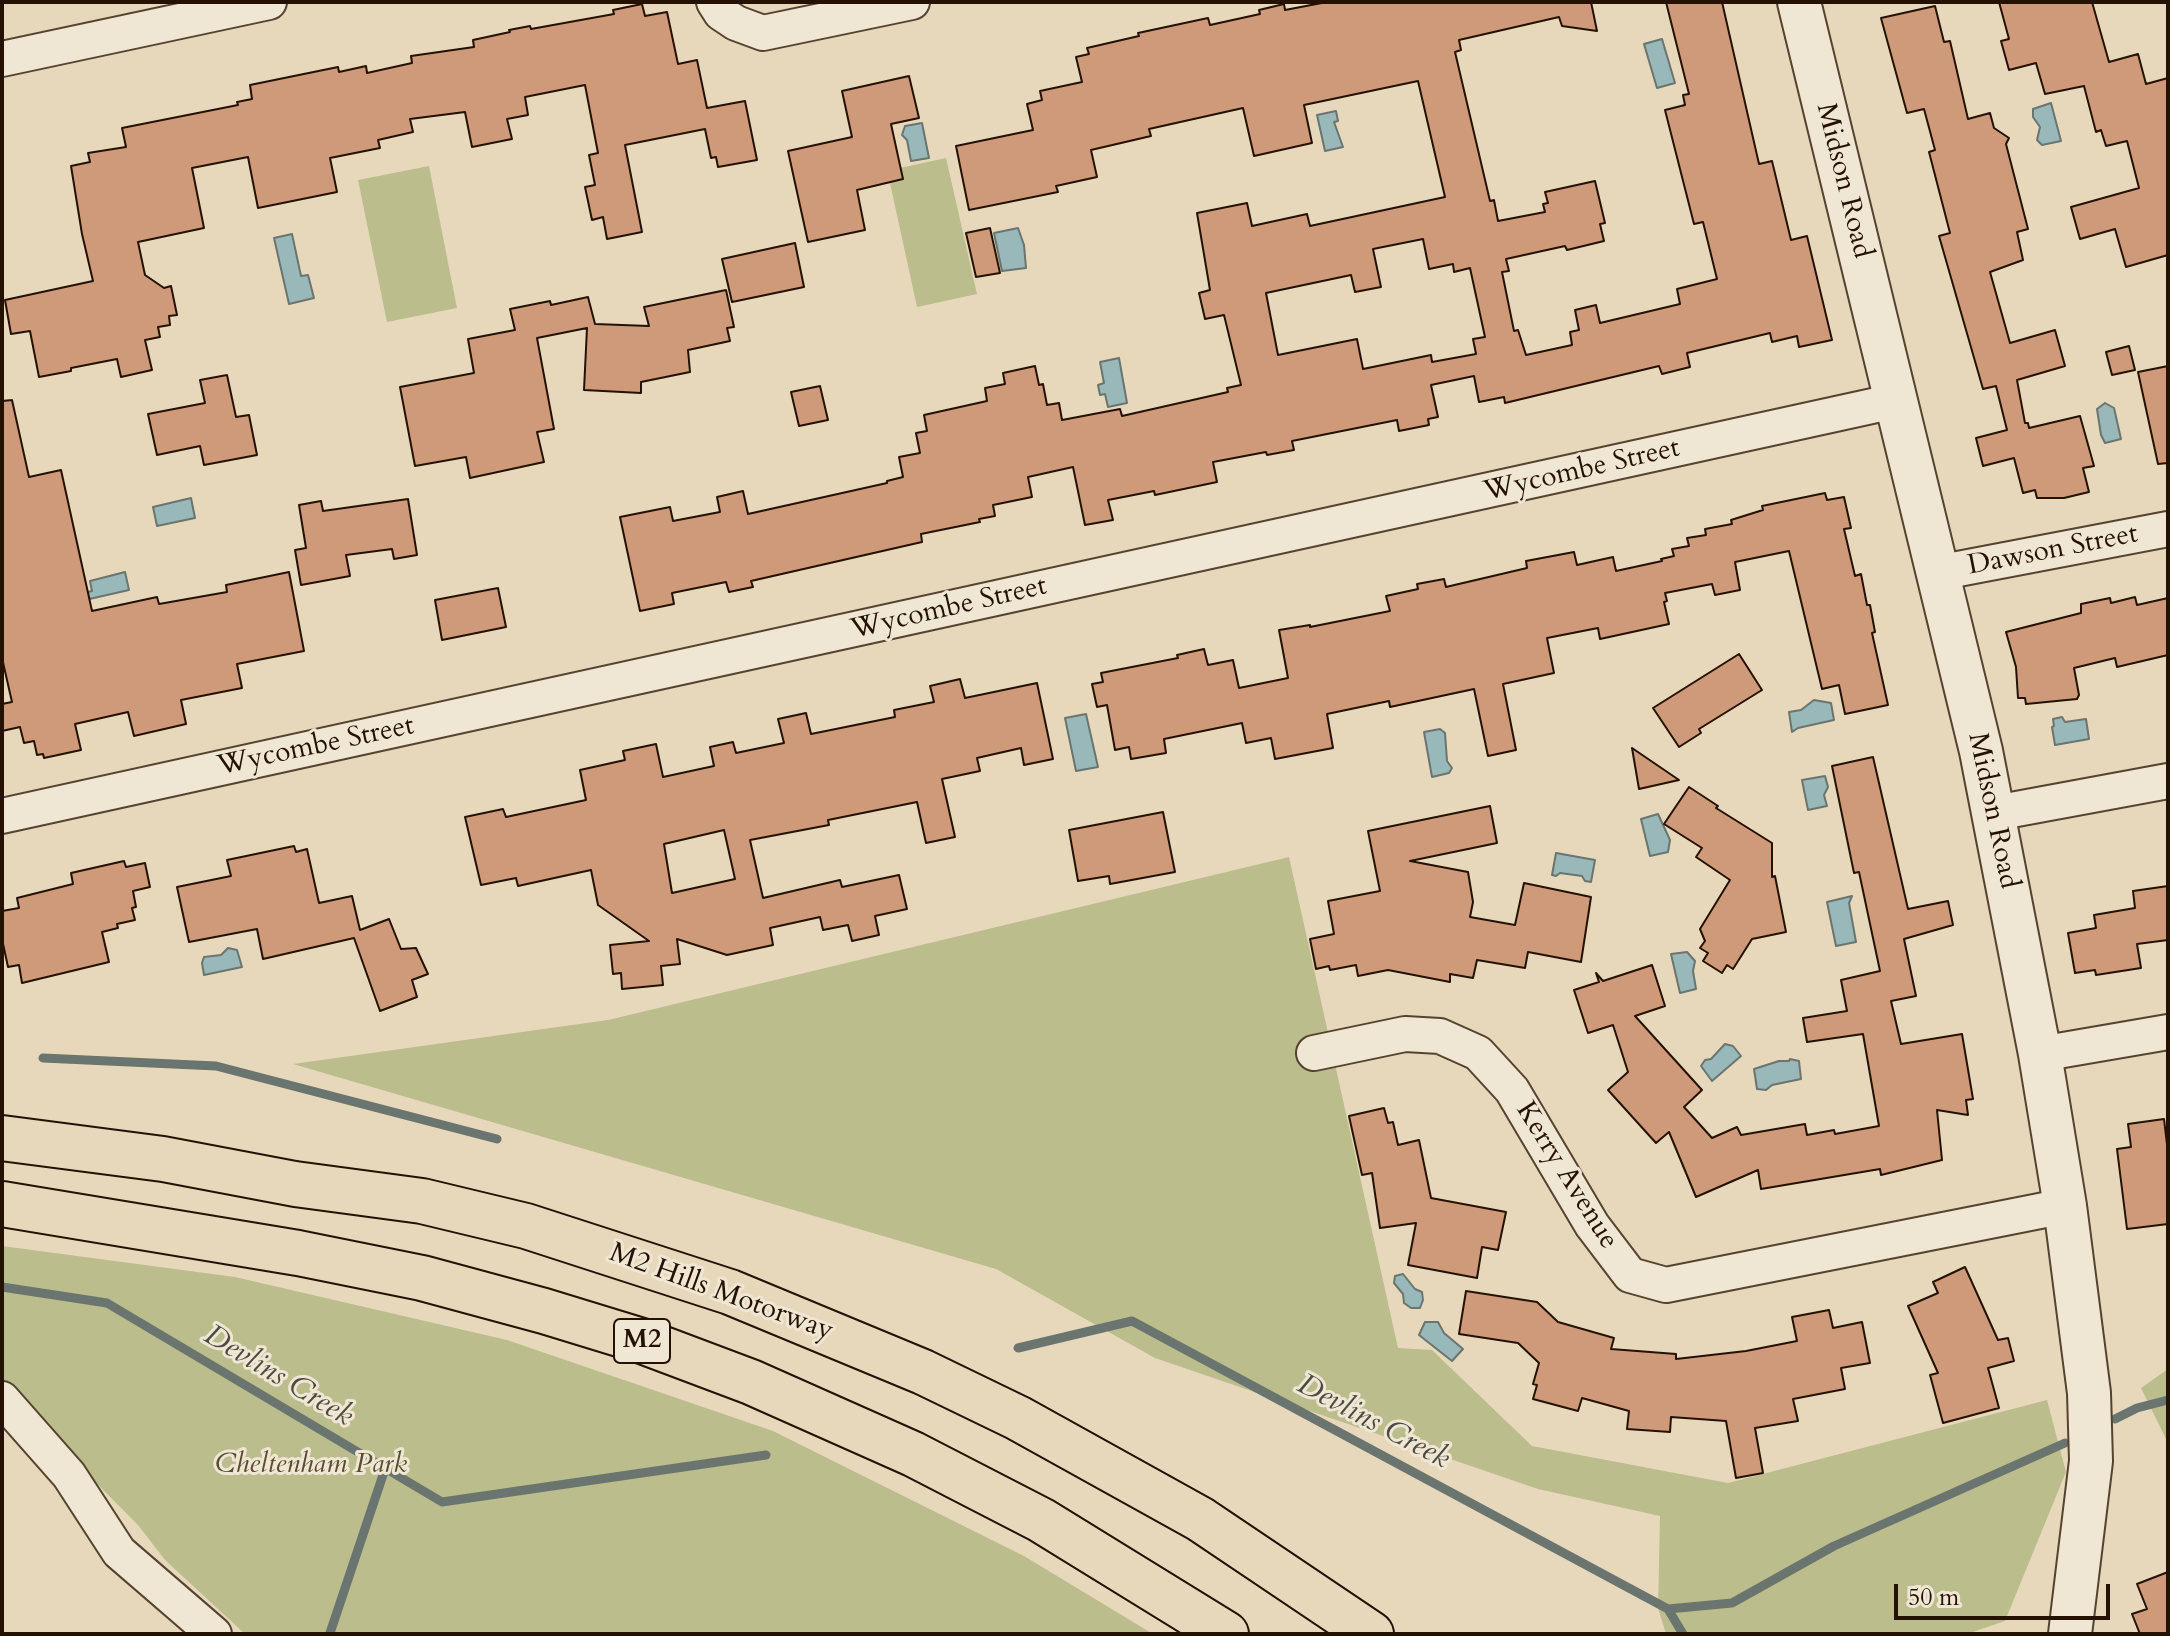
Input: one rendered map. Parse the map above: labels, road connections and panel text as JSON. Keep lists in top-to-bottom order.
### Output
{
  "streets": {
    "highway": ["M2 Hills Motorway", "M2"],
    "street": [
      "Midson Road",
      "Wycombe Street",
      "Dawson Street",
      "Kerry Avenue"
    ]
  },
  "crossings": [
    ["Midson Road", "Wycombe Street"],
    ["Midson Road", "Dawson Street"],
    ["Midson Road", "Kerry Avenue"]
  ],
  "water": ["Devlins Creek"],
  "parks": ["Cheltenham Park"],
  "scale_bar": "50 m"
}
